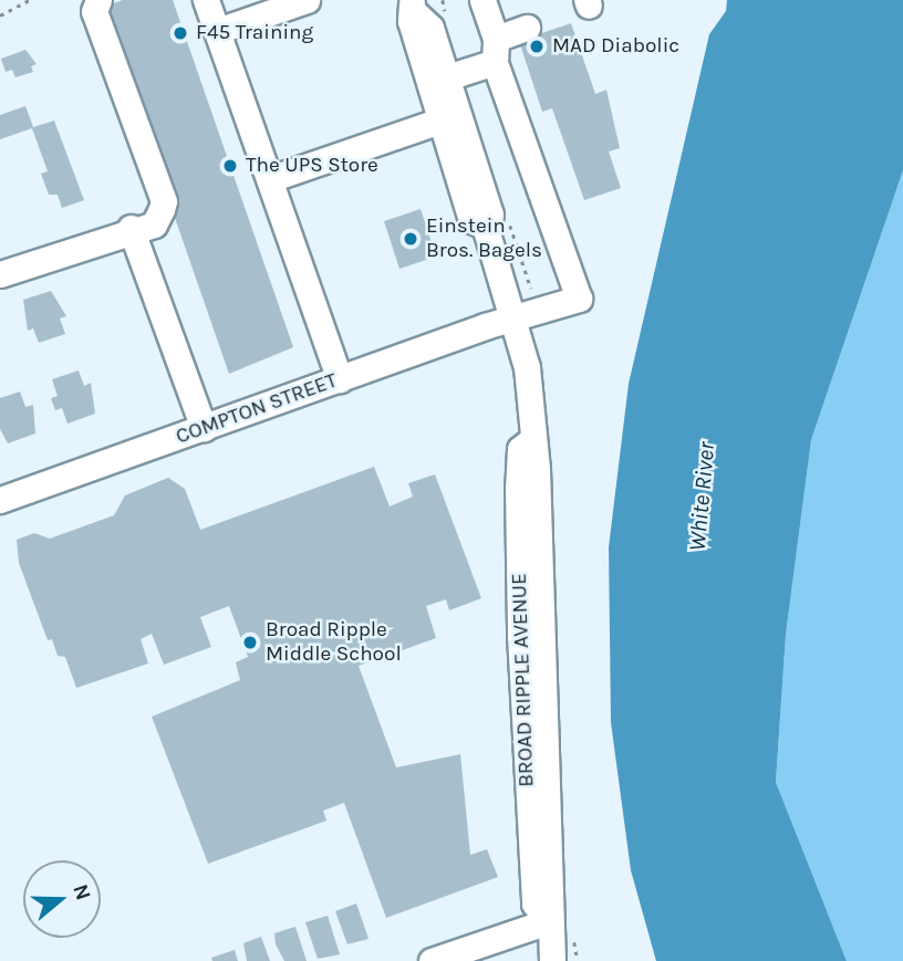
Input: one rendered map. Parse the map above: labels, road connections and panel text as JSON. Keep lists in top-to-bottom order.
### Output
{
  "streets": {
    "street": ["COMPTON STREET", "BROAD RIPPLE AVENUE"]
  },
  "crossings": [
    ["COMPTON STREET", "BROAD RIPPLE AVENUE"]
  ],
  "water": ["White River"],
  "places": [
    "F45 Training",
    "MAD Diabolic",
    "The UPS Store",
    "Einstein Bros. Bagels",
    "Broad Ripple Middle School"
  ],
  "north": "right"
}
